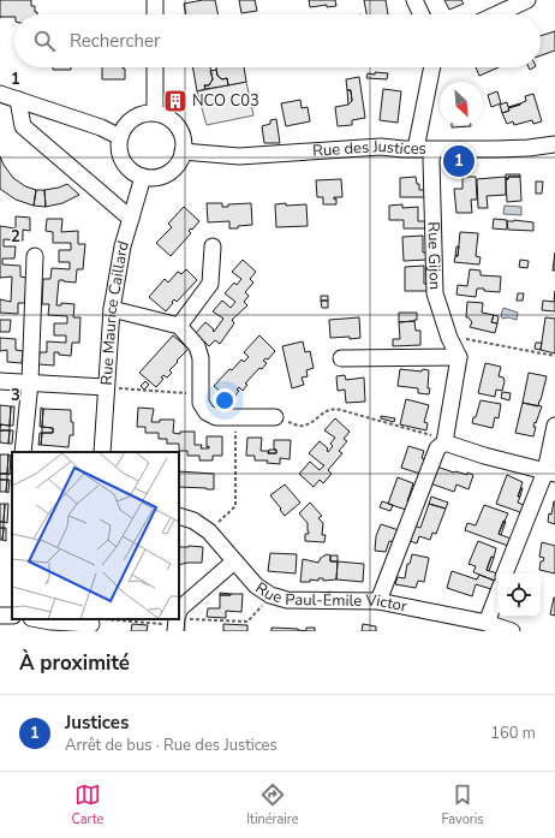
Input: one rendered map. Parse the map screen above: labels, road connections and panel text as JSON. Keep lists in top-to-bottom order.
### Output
{
  "streets": {
    "street": [
      "Rue des Justices",
      "Rue Gijon",
      "Rue Maurice Caillard",
      "Rue Paul-Émile Victor"
    ]
  },
  "crossings": [
    ["Rue des Justices", "Rue Gijon"],
    ["Rue des Justices", "Rue Maurice Caillard"]
  ],
  "places": {
    "building": ["NCO C03"]
  },
  "north": "bottom right",
  "page": {
    "search": "Rechercher",
    "pins": "1",
    "heading": "À proximité",
    "list": [
      {
        "mark": "1",
        "name": "Justices",
        "note": "Arrêt de bus · Rue des Justices",
        "value": "160 m"
      }
    ],
    "nav": ["Carte", "Itinéraire", "Favoris"]
  },
  "grid": {
    "rows": ["1", "2", "3"]
  }
}
